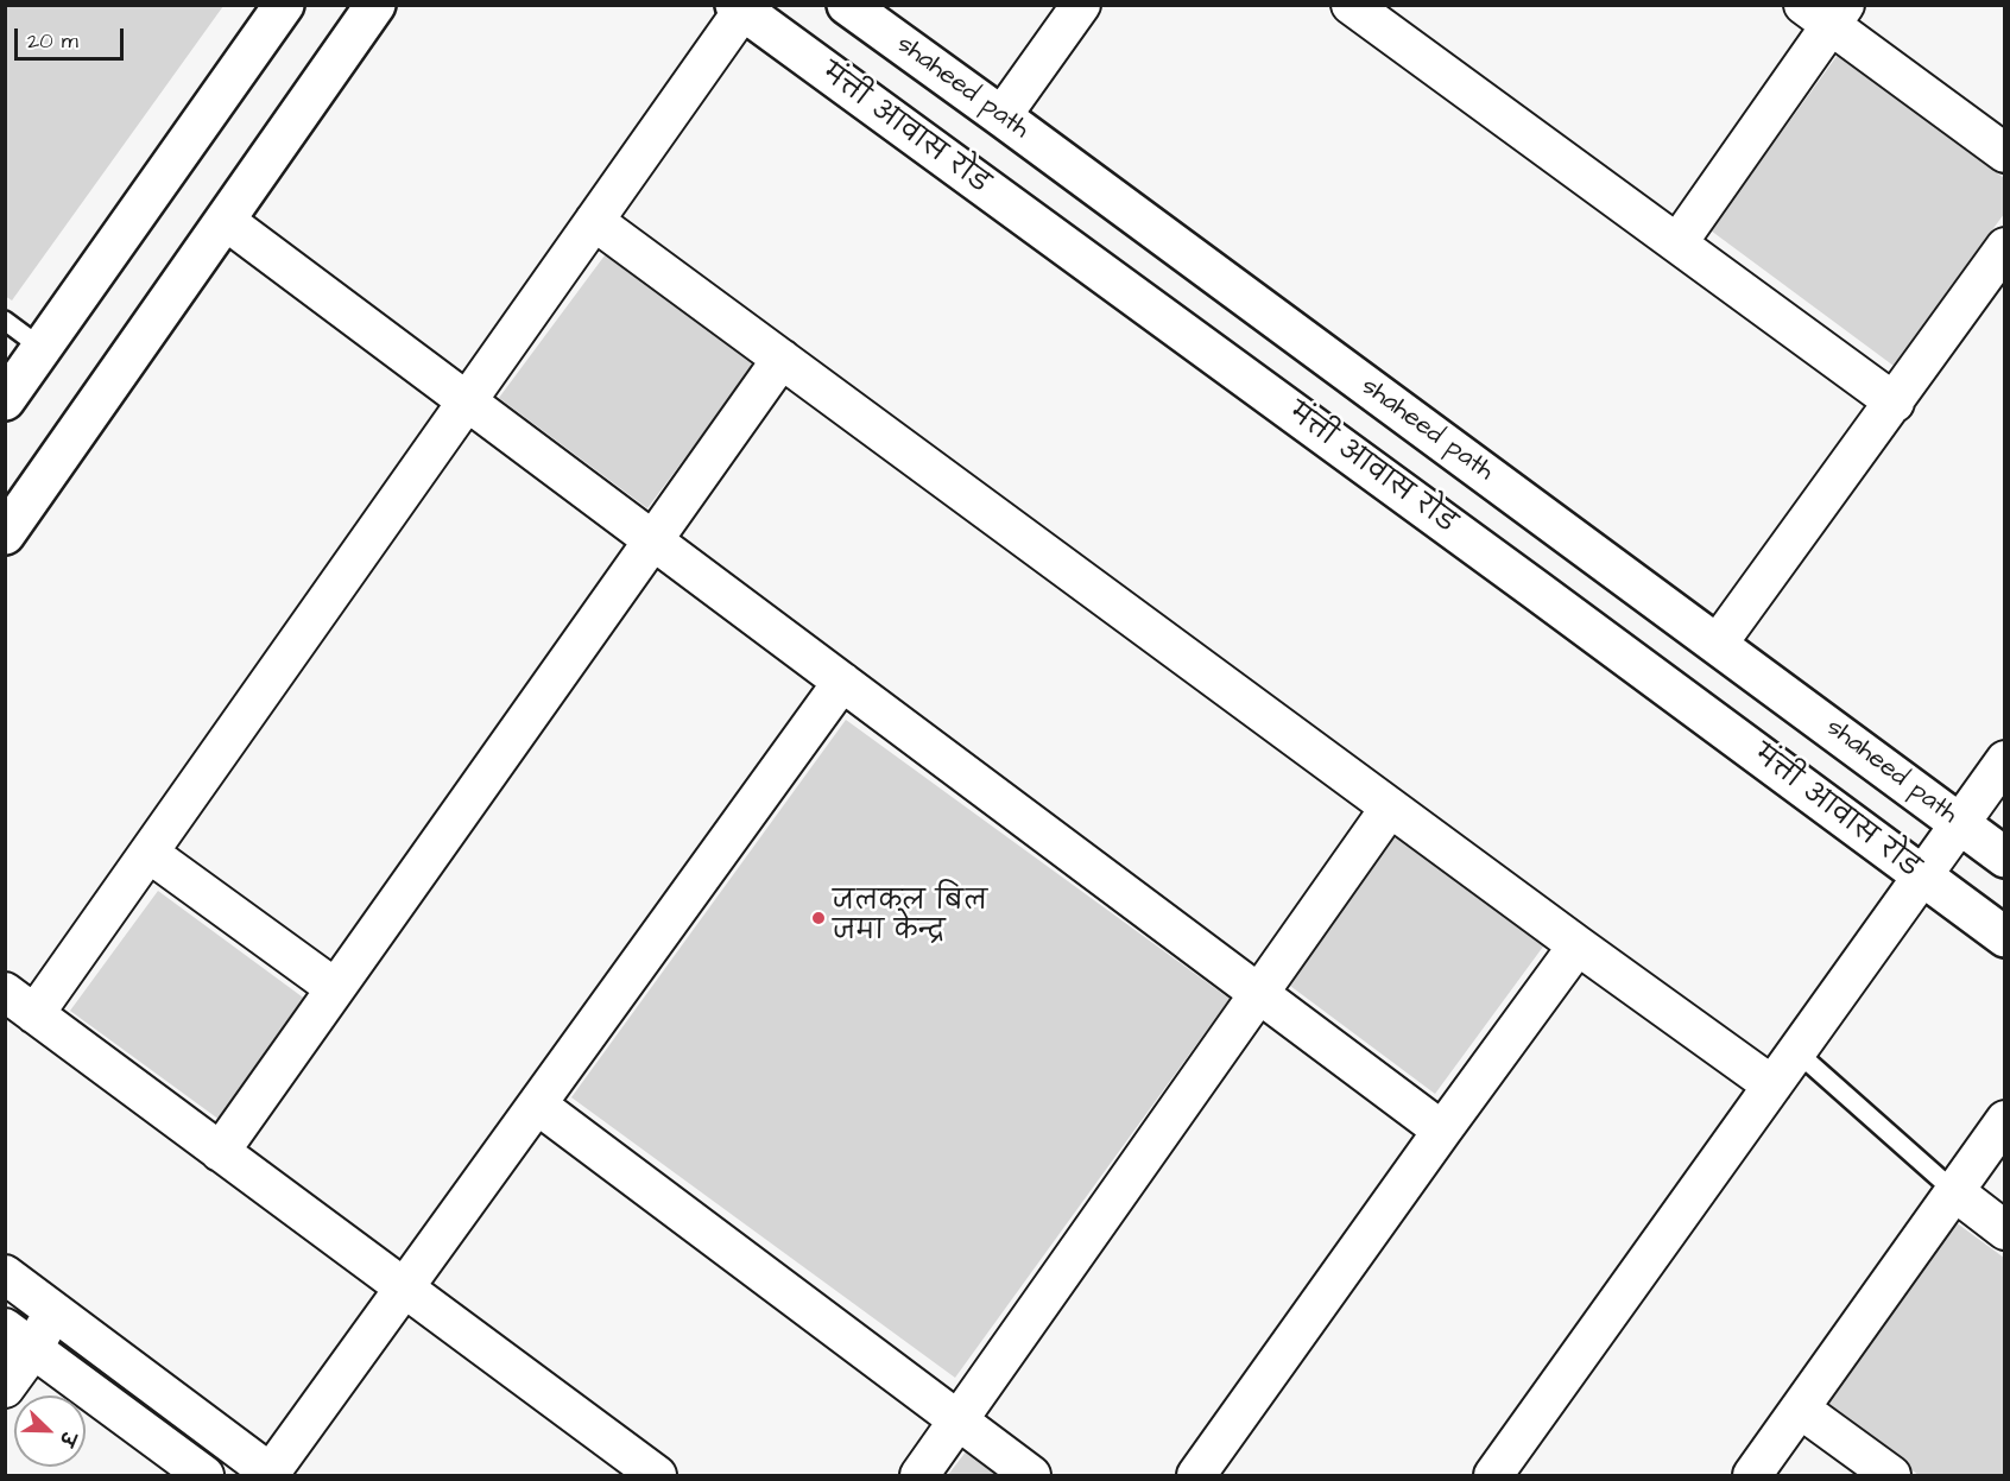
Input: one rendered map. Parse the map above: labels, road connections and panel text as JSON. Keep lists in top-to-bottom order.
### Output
{
  "streets": {
    "street": ["shaheed path", "मंत्ती आवास रोड"]
  },
  "places": ["जलकल बिल जमा केन्द्र"],
  "scale_bar": "20 m",
  "north": "bottom right"
}
